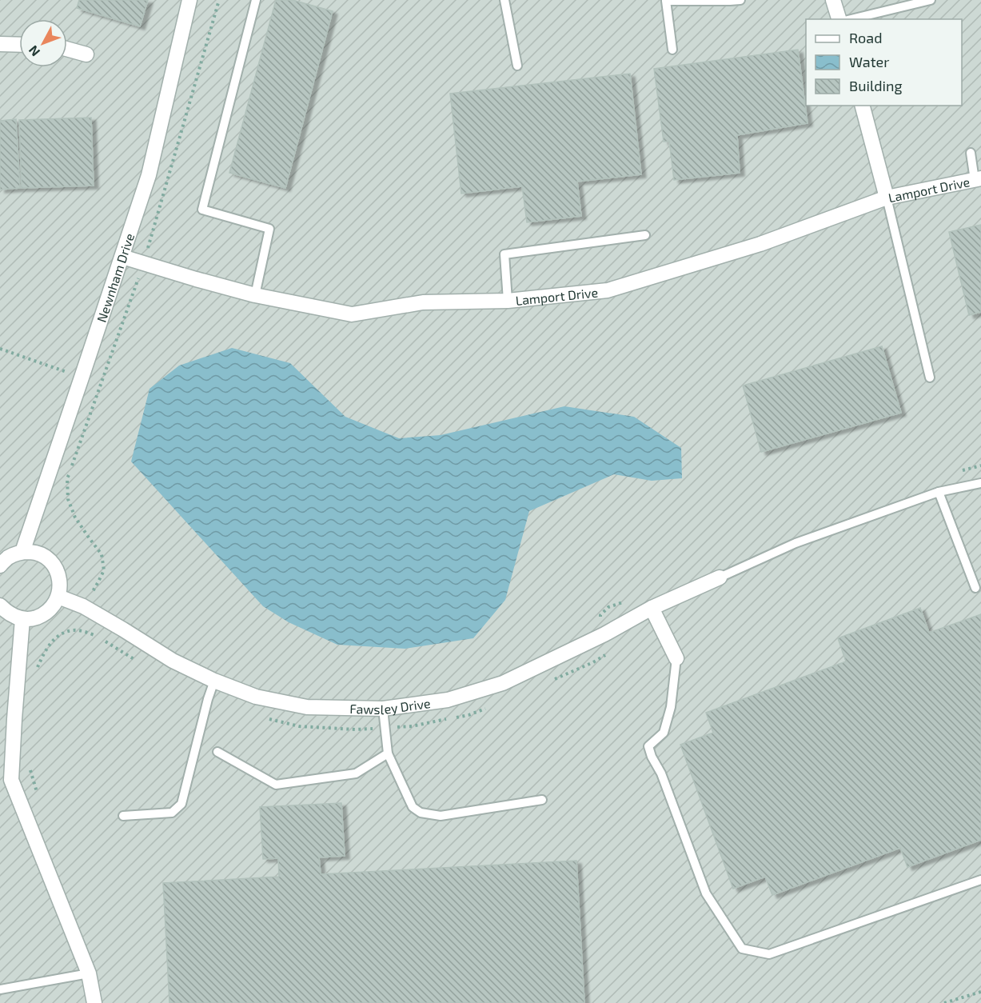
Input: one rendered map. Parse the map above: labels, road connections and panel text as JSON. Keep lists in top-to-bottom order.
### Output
{
  "streets": {
    "street": ["Lamport Drive", "Newnham Drive", "Fawsley Drive"]
  },
  "crossings": [
    ["Lamport Drive", "Newnham Drive"]
  ],
  "legend": ["Road", "Water", "Building"],
  "north": "bottom left"
}
